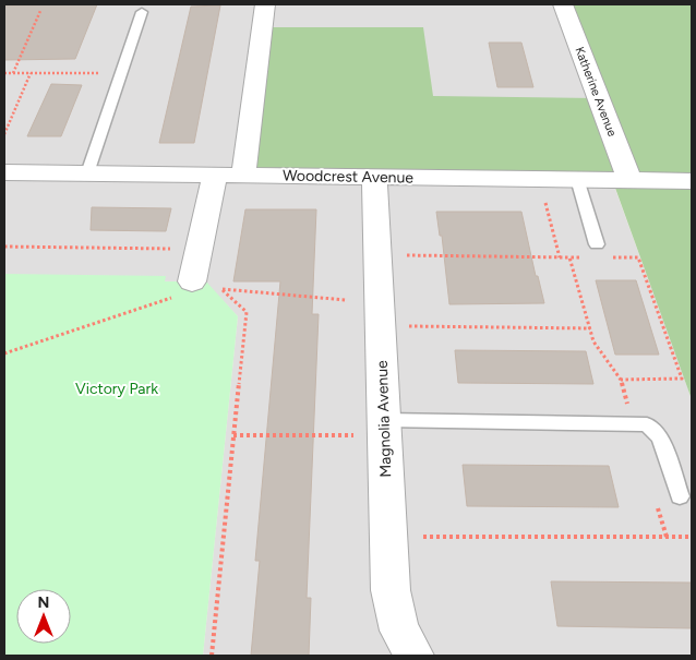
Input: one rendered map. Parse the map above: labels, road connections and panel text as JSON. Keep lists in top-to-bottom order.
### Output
{
  "streets": {
    "street": ["Katherine Avenue", "Woodcrest Avenue", "Magnolia Avenue"]
  },
  "crossings": [
    ["Katherine Avenue", "Woodcrest Avenue"],
    ["Woodcrest Avenue", "Magnolia Avenue"]
  ],
  "parks": ["Victory Park"],
  "north": "top"
}
